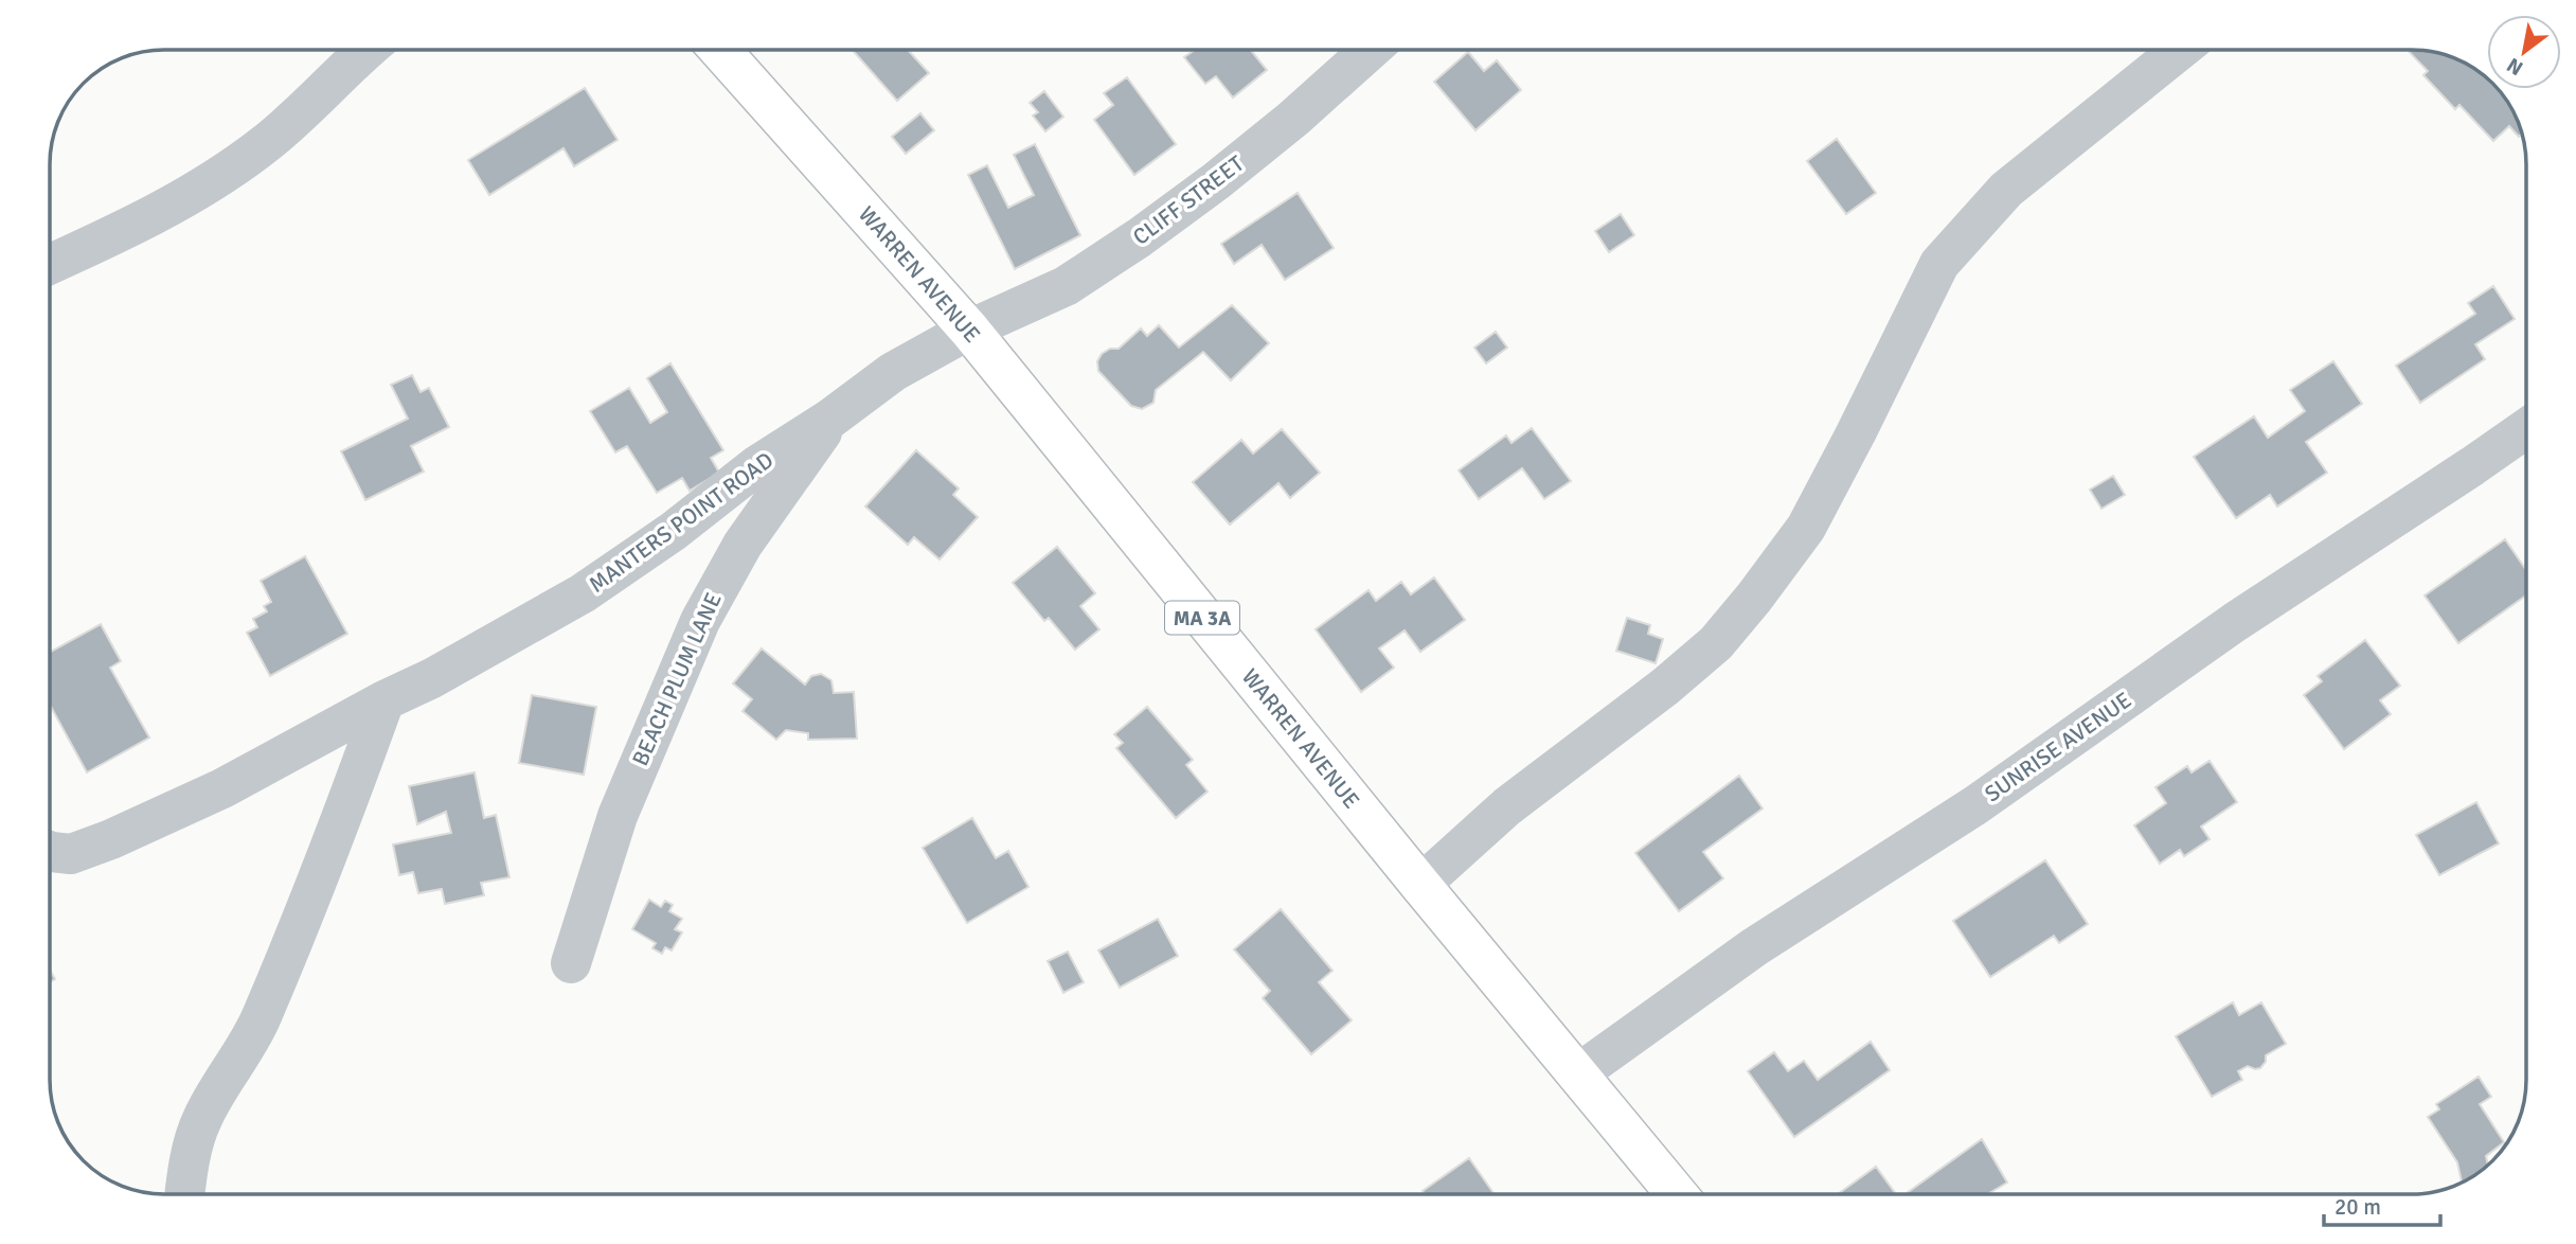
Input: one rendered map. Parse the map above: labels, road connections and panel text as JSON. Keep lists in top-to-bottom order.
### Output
{
  "streets": {
    "main road": ["WARREN AVENUE", "MA 3A"],
    "street": [
      "CLIFF STREET",
      "MANTERS POINT ROAD",
      "BEACH PLUM LANE",
      "SUNRISE AVENUE"
    ]
  },
  "crossings": [
    ["CLIFF STREET", "WARREN AVENUE"],
    ["CLIFF STREET", "MANTERS POINT ROAD"],
    ["WARREN AVENUE", "MANTERS POINT ROAD"],
    ["WARREN AVENUE", "SUNRISE AVENUE"],
    ["MANTERS POINT ROAD", "BEACH PLUM LANE"]
  ],
  "scale_bar": "20 m",
  "north": "bottom left"
}
